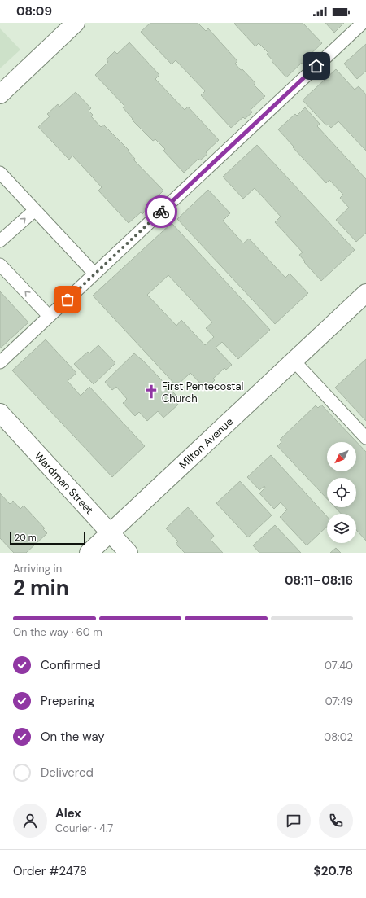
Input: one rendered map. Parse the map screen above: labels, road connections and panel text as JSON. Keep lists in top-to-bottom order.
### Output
{
  "streets": {
    "street": ["Milton Avenue", "Wardman Street"]
  },
  "crossings": [
    ["Milton Avenue", "Wardman Street"]
  ],
  "places": {
    "church": ["First Pentecostal Church"]
  },
  "scale_bar": "20 m",
  "north": "bottom left",
  "page": {
    "status": "08:09",
    "scale": "20 m",
    "heading": ["2 min", "Arriving in", "08:11–08:16"],
    "panel": [
      "Alex",
      "Courier · 4.7",
      "Order #2478",
      "$20.78"
    ],
    "bar": "On the way · 60 m",
    "list": [
      ["Confirmed", "07:40"],
      ["Preparing", "07:49"],
      ["On the way", "08:02"],
      "Delivered"
    ]
  }
}
